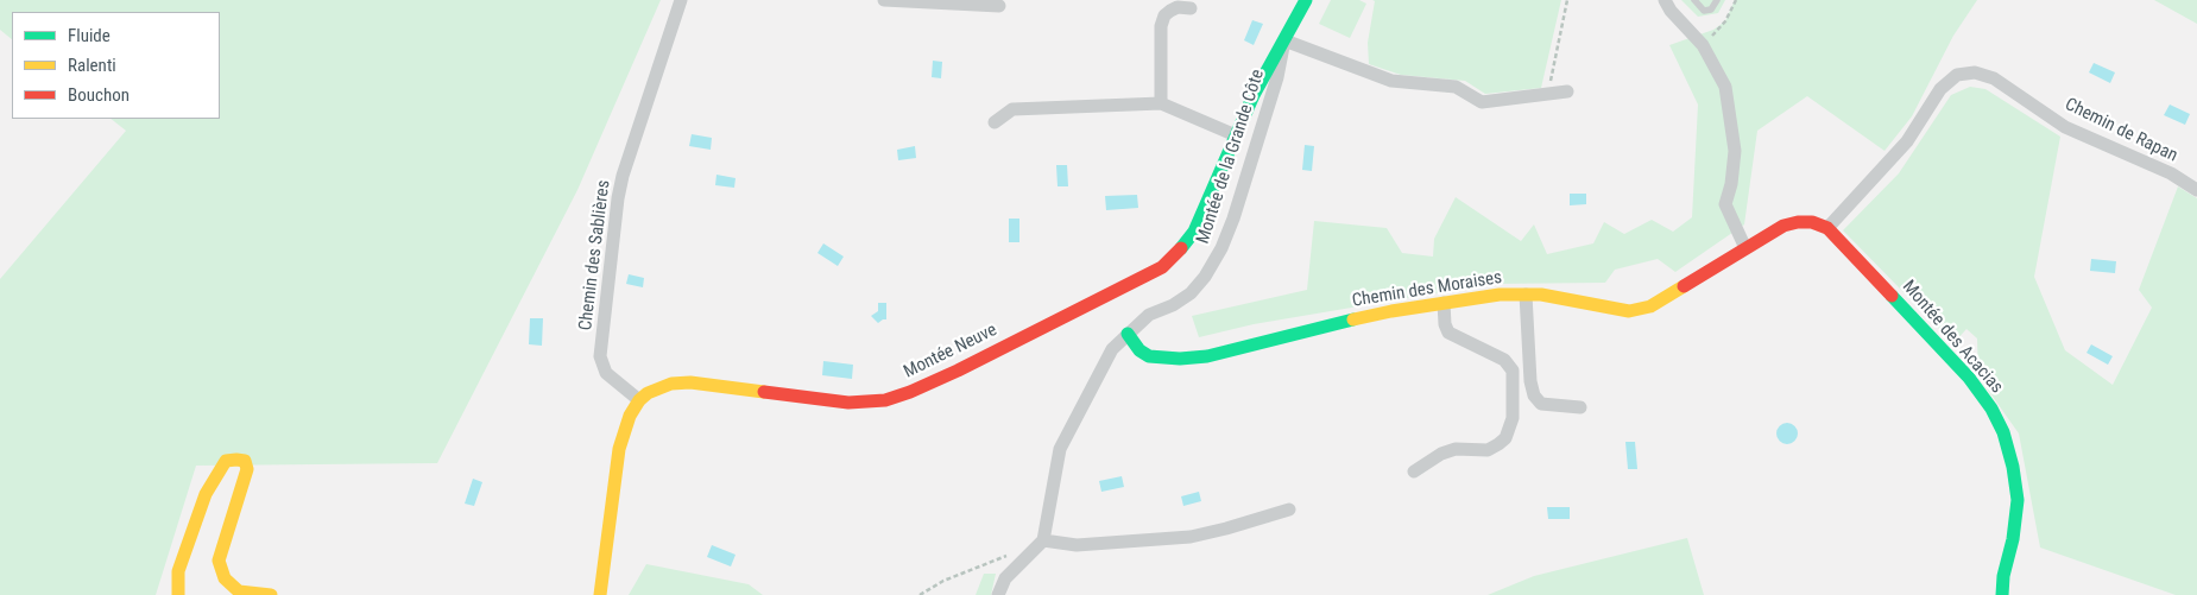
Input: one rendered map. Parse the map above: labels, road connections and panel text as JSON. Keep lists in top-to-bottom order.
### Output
{
  "streets": {
    "street": [
      "Chemin de Rapan",
      "Montée de la Grande Côte",
      "Chemin des Sablières",
      "Chemin des Moraises",
      "Montée des Acacias",
      "Montée Neuve"
    ]
  },
  "crossings": [
    ["Chemin de Rapan", "Chemin des Moraises"],
    ["Chemin de Rapan", "Montée des Acacias"],
    ["Montée de la Grande Côte", "Chemin des Moraises"],
    ["Montée de la Grande Côte", "Montée Neuve"],
    ["Chemin des Sablières", "Montée Neuve"],
    ["Chemin des Moraises", "Montée des Acacias"]
  ],
  "legend": ["Fluide", "Ralenti", "Bouchon"]
}
